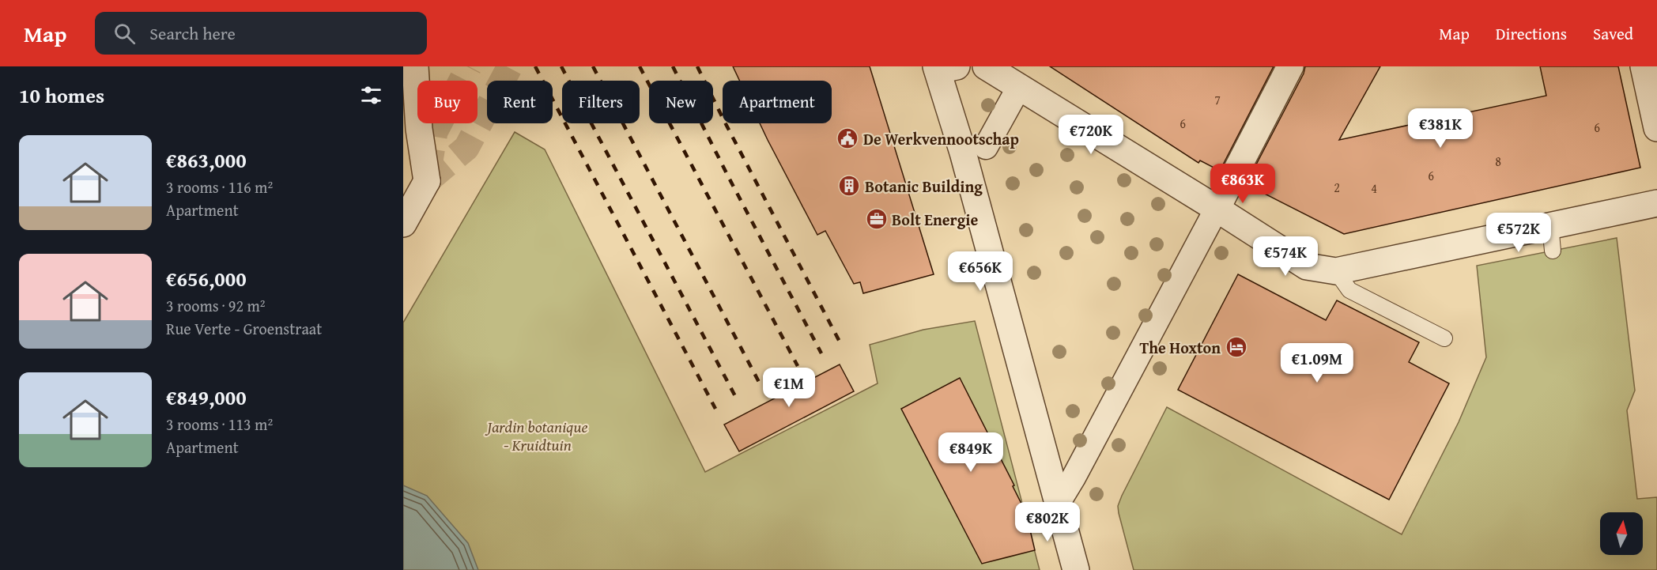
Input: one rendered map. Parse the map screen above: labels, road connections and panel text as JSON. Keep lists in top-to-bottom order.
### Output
{
  "parks": ["Jardin botanique - Kruidtuin"],
  "places": {
    "public building": ["De Werkvennootschap"],
    "building": ["Botanic Building"],
    "office": ["Bolt Energie"],
    "hotel": ["The Hoxton"]
  },
  "house_numbers": [
    "7",
    "6",
    "6",
    "8",
    "6",
    "2",
    "4"
  ],
  "north": "top",
  "page": {
    "header": "Map",
    "search": "Search here",
    "nav": ["Map", "Directions", "Saved"],
    "heading": "10 homes",
    "chip": [
      "Buy",
      "Rent",
      "Filters",
      "New",
      "Apartment"
    ],
    "price": [
      "€381K",
      "€720K",
      "€863K",
      "€572K",
      "€574K",
      "€656K",
      "€1.09M",
      "€1M",
      "€849K",
      "€802K"
    ],
    "list": [
      {
        "name": "€863,000",
        "note": "3 rooms · 116 m² · Apartment"
      },
      {
        "name": "€656,000",
        "note": "3 rooms · 92 m² · Rue Verte - Groenstraat"
      },
      {
        "name": "€849,000",
        "note": "3 rooms · 113 m² · Apartment"
      }
    ]
  }
}
